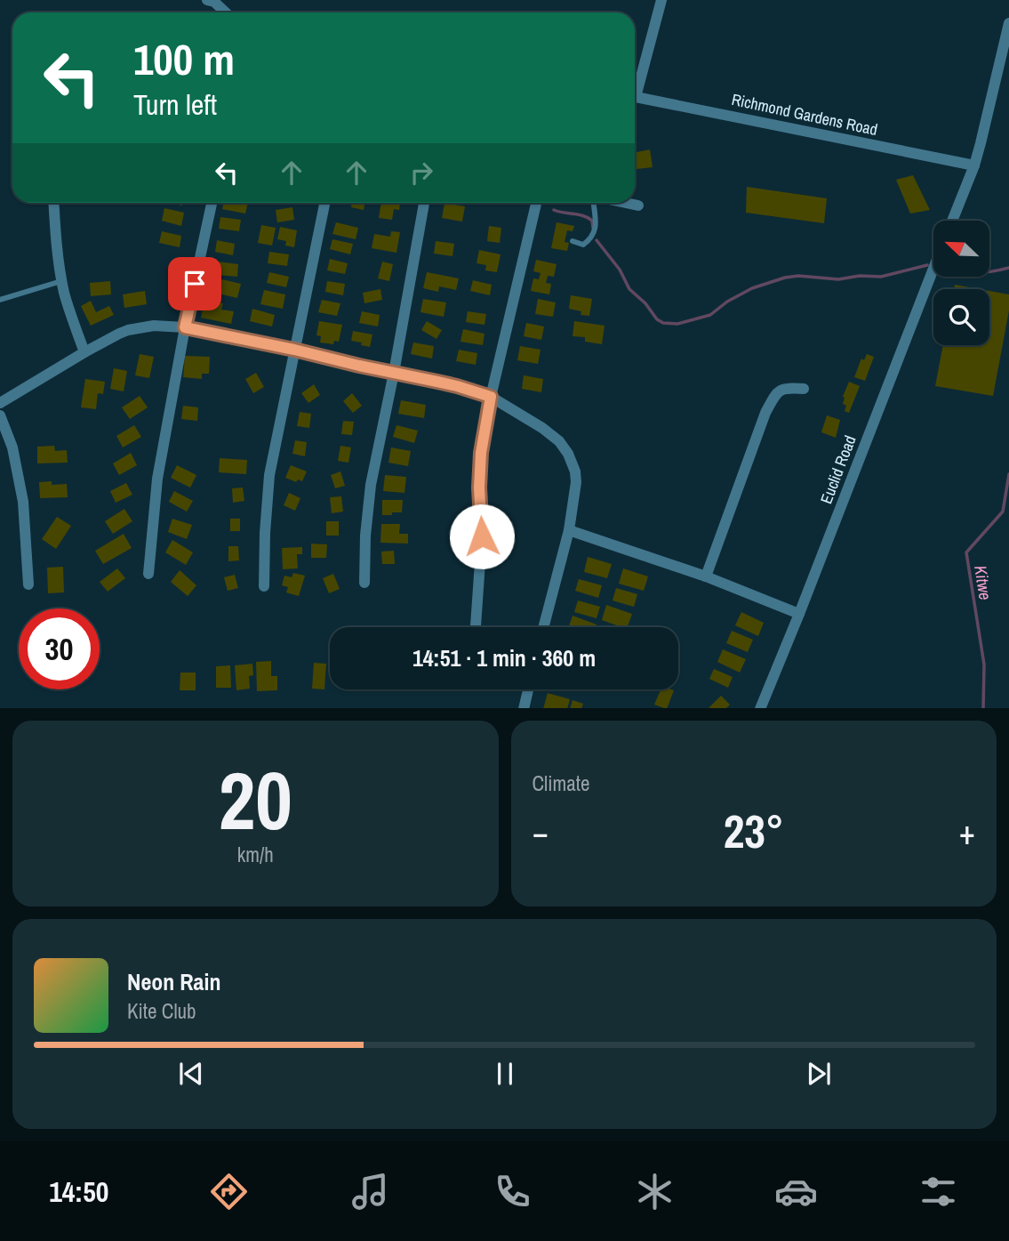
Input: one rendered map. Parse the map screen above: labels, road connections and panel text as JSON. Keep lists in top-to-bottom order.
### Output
{
  "streets": {
    "street": ["Richmond Gardens Road", "Euclid Road"]
  },
  "water": ["Kitwe"],
  "north": "top left",
  "page": {
    "turn": ["100 m", "Turn left"],
    "limit": "30",
    "trip": "14:51 · 1 min · 360 m",
    "tile": [
      ["20", "km/h"],
      "Climate"
    ],
    "heat": ["−", "23°", "+"],
    "song": ["Neon Rain", "Kite Club"],
    "tabs": "14:50"
  }
}
